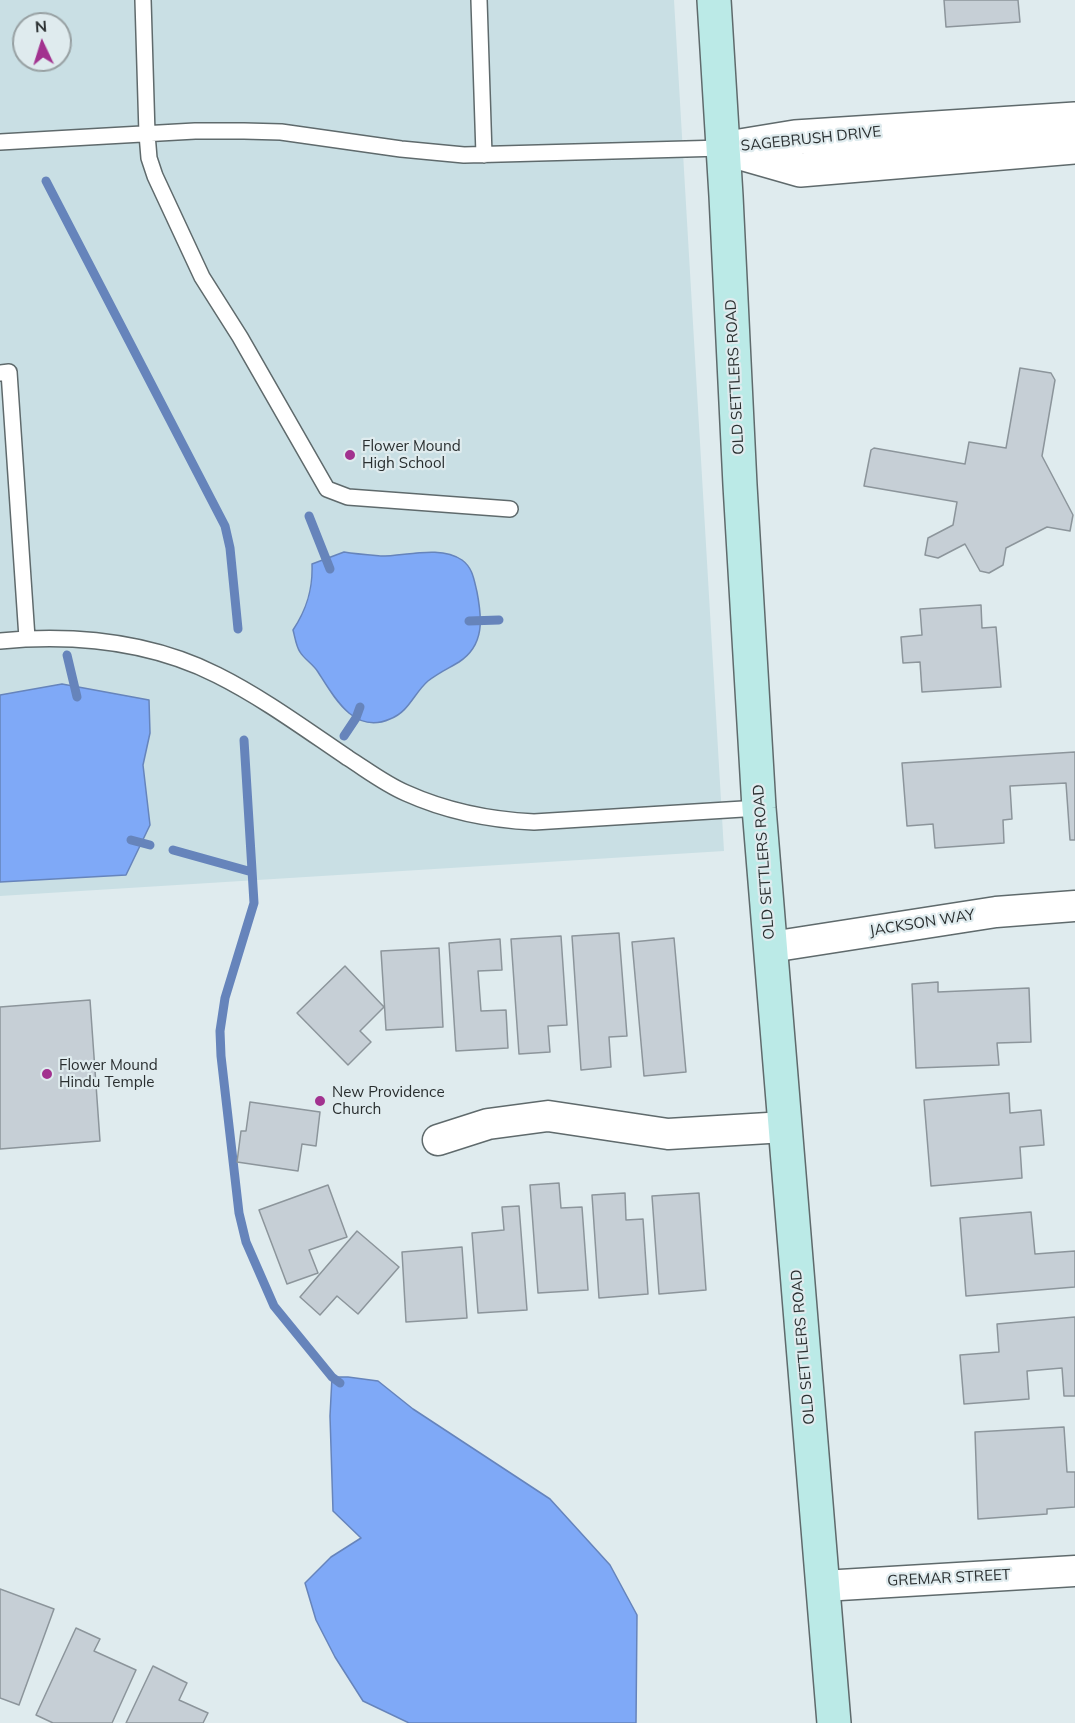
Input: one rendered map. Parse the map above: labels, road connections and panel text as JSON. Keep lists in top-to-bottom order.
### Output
{
  "streets": {
    "main road": ["OLD SETTLERS ROAD"],
    "street": ["SAGEBRUSH DRIVE", "JACKSON WAY", "GREMAR STREET"]
  },
  "crossings": [
    ["SAGEBRUSH DRIVE", "OLD SETTLERS ROAD"],
    ["OLD SETTLERS ROAD", "JACKSON WAY"],
    ["OLD SETTLERS ROAD", "GREMAR STREET"]
  ],
  "places": ["Flower Mound High School", "Flower Mound Hindu Temple", "New Providence Church"],
  "north": "top"
}
